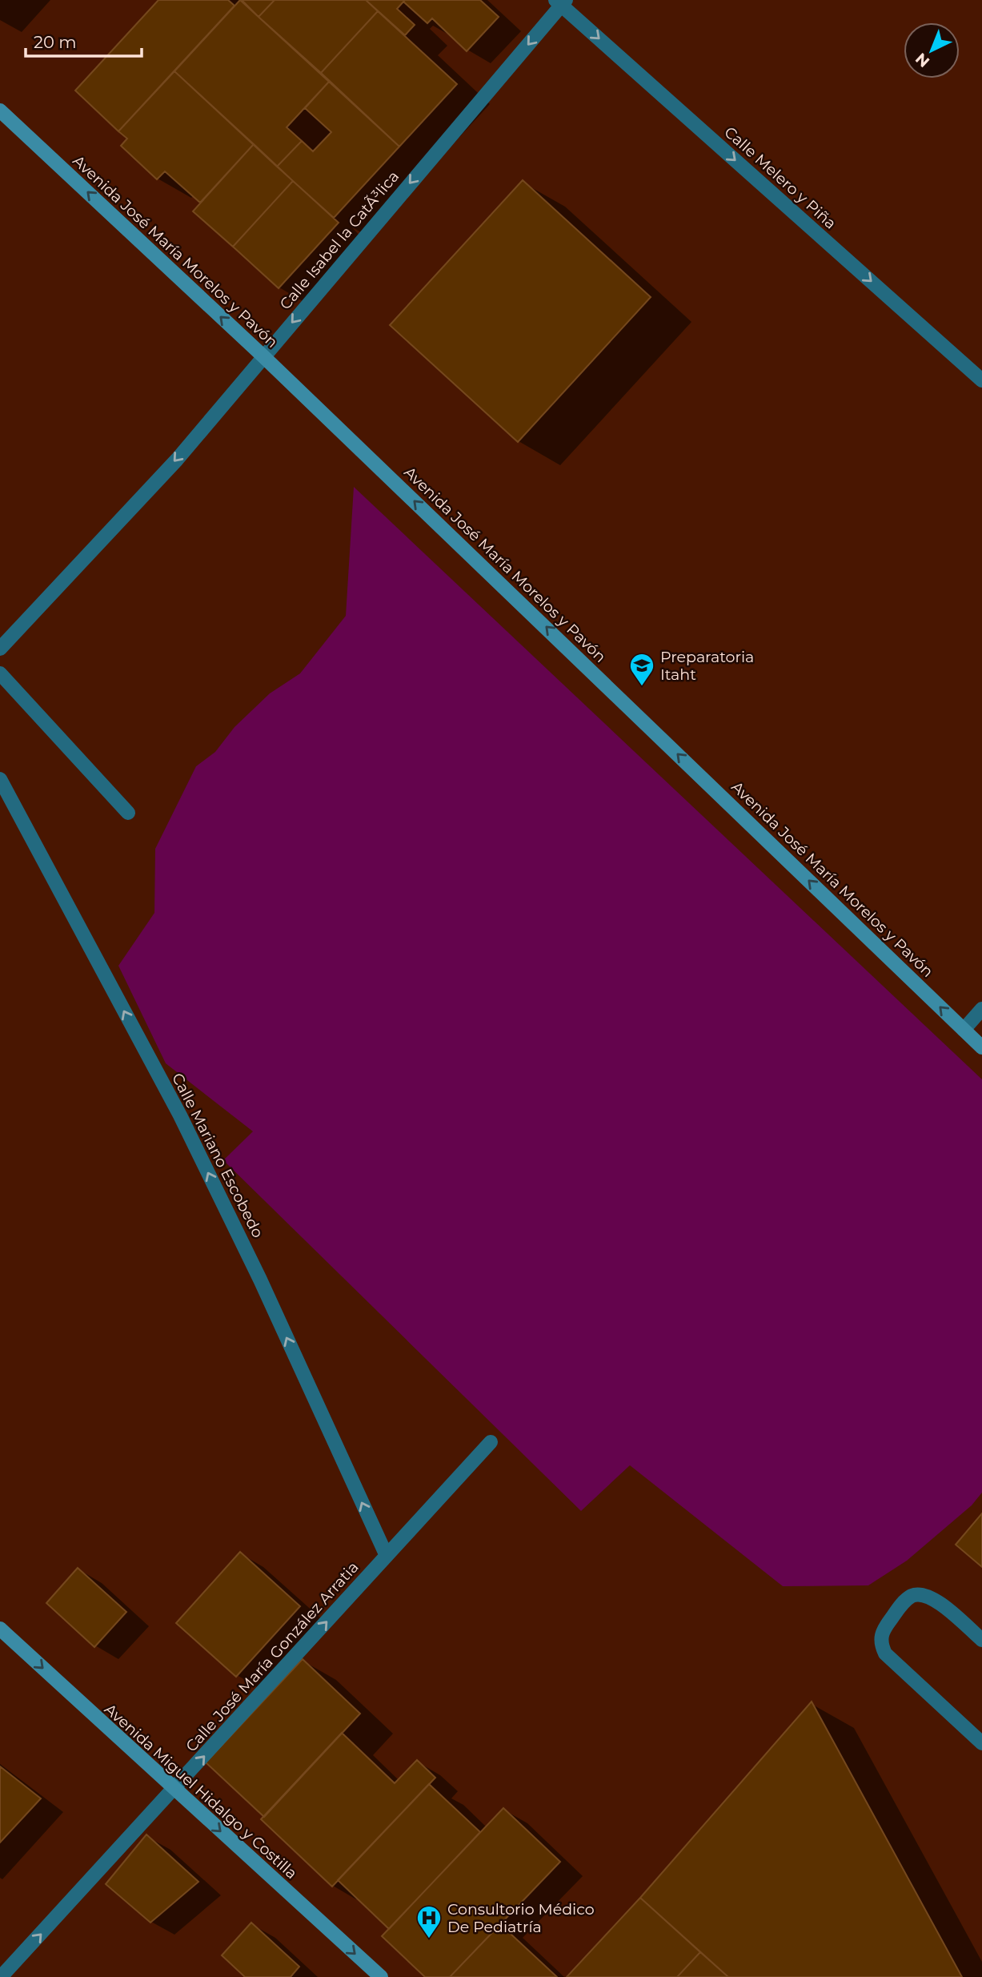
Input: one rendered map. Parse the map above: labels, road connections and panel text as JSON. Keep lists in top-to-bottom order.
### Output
{
  "streets": {
    "main road": ["Avenida José María Morelos y Pavón", "Avenida Miguel Hidalgo y Costilla"],
    "street": [
      "Calle Melero y Piña",
      "Calle Isabel la CatÃ³lica",
      "Calle Mariano Escobedo",
      "Calle José María González Arratia"
    ]
  },
  "crossings": [
    ["Calle Melero y Piña", "Calle Isabel la CatÃ³lica"],
    ["Calle Isabel la CatÃ³lica", "Avenida José María Morelos y Pavón"],
    ["Calle Mariano Escobedo", "Calle José María González Arratia"],
    ["Calle José María González Arratia", "Avenida Miguel Hidalgo y Costilla"]
  ],
  "one_way": [
    "Calle Melero y Piña",
    "Calle Isabel la CatÃ³lica",
    "Avenida José María Morelos y Pavón",
    "Calle Mariano Escobedo",
    "Calle José María González Arratia",
    "Avenida Miguel Hidalgo y Costilla"
  ],
  "places": {
    "school or university": ["Preparatoria Itaht"],
    "hospital": ["Consultorio Médico De Pediatría"]
  },
  "scale_bar": "20 m",
  "north": "bottom left"
}
